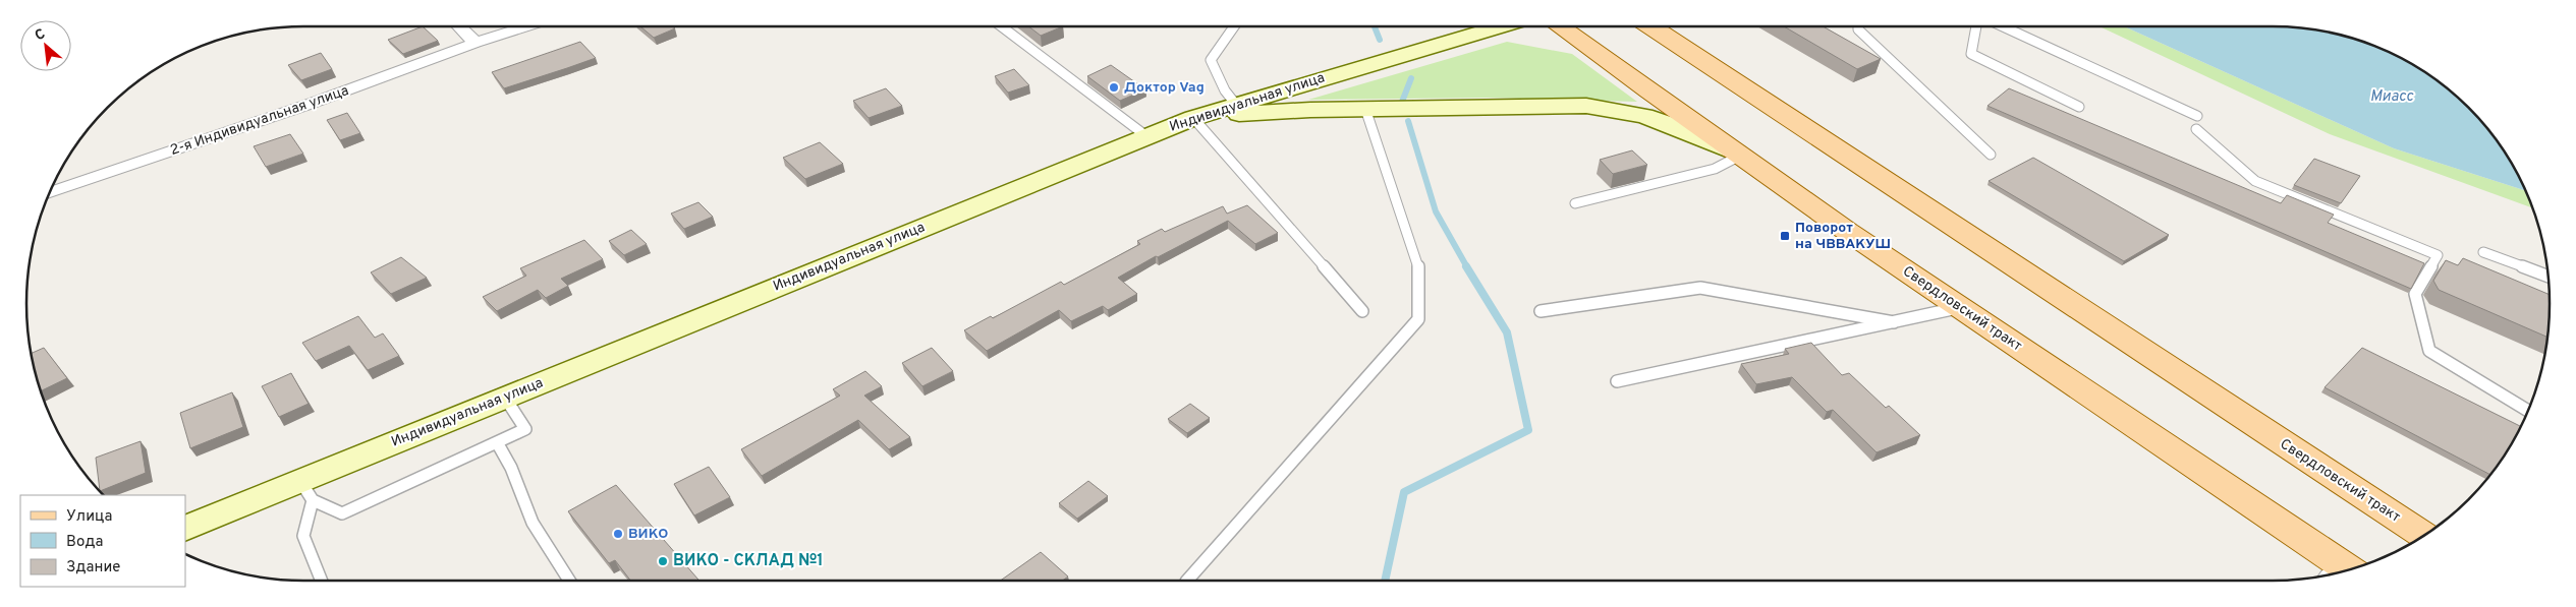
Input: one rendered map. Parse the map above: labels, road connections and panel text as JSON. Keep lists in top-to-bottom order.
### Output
{
  "streets": {
    "main road": ["Индивидуальная улица", "Свердловский тракт"],
    "street": ["2-я Индивидуальная улица"]
  },
  "water": ["Миасс"],
  "places": {
    "other": ["Доктор Vag", "ВИКО", "ВИКО - СКЛАД №1"],
    "transit": ["Поворот на ЧВВАКУШ"]
  },
  "legend": ["Улица", "Вода", "Здание"],
  "north": "top left"
}
